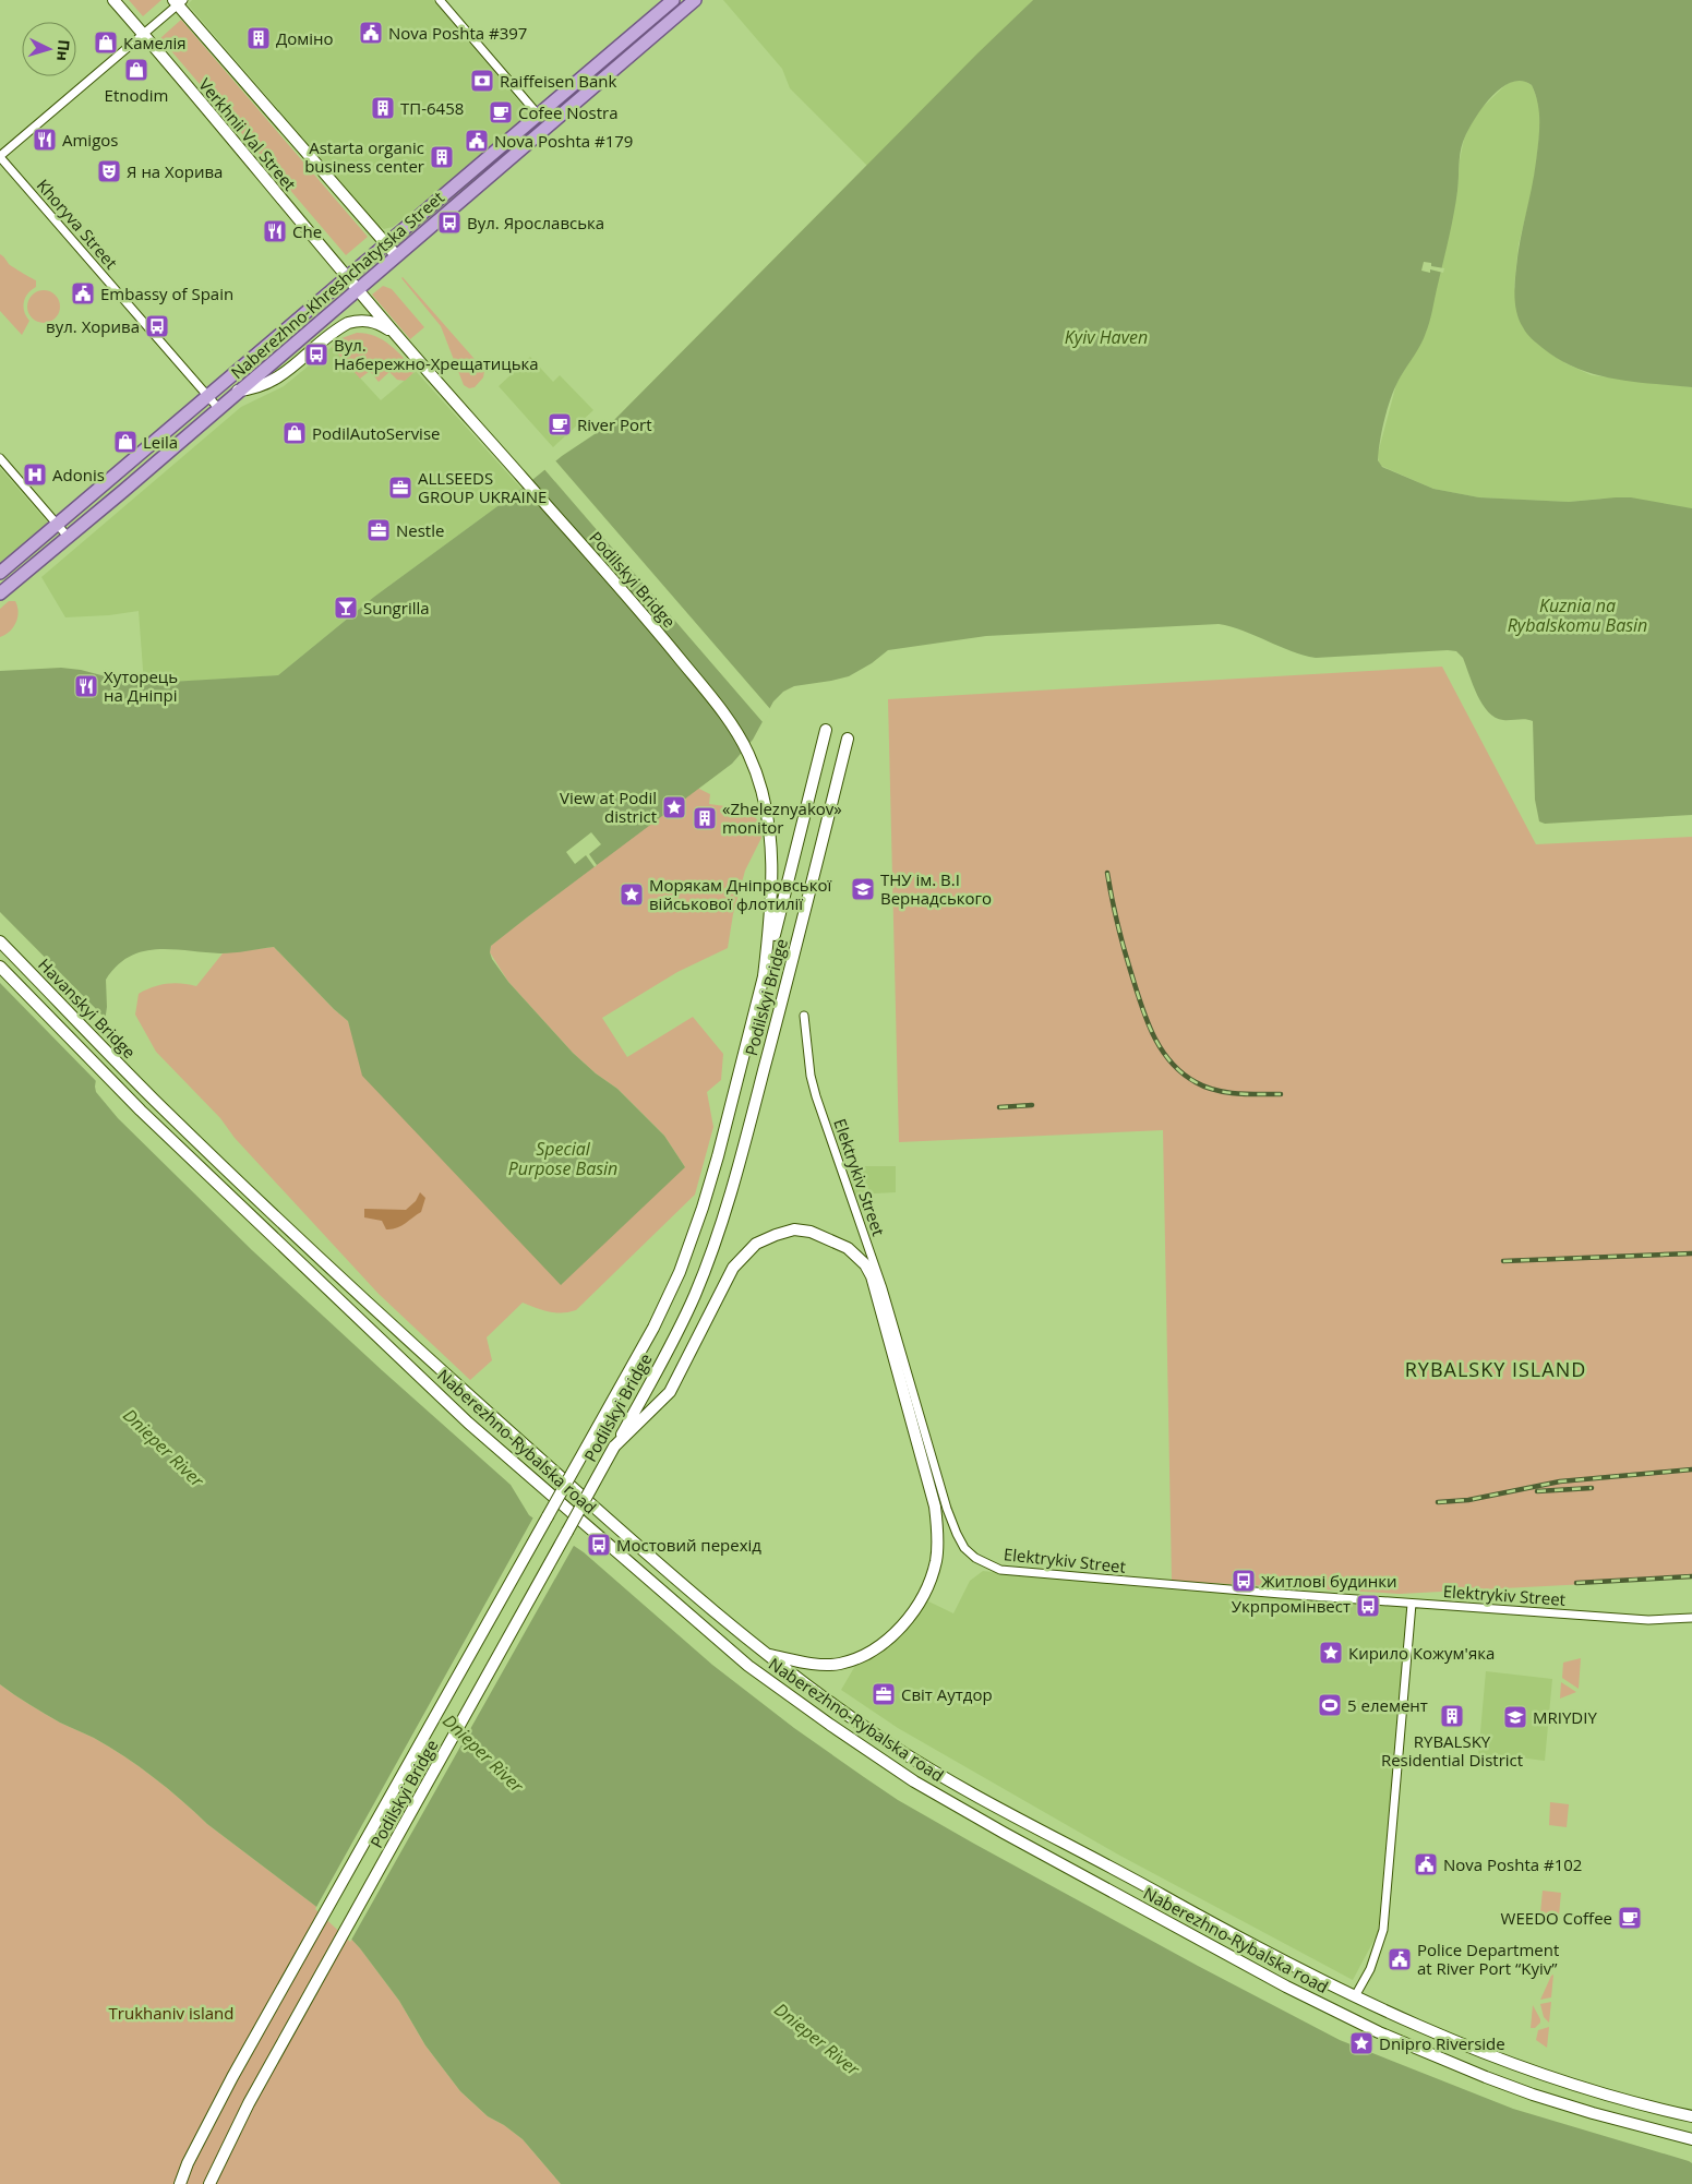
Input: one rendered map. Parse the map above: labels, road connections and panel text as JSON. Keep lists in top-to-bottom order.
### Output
{
  "streets": {
    "main road": [
      "Verkhnii Val Street",
      "Naberezhno-Khreshchatytska Street",
      "Podilskyi Bridge",
      "Havanskyi Bridge",
      "Naberezhno-Rybalska road"
    ],
    "street": ["Khoryva Street", "Elektrykiv Street"]
  },
  "crossings": [
    ["Verkhnii Val Street", "Naberezhno-Khreshchatytska Street"],
    ["Verkhnii Val Street", "Podilskyi Bridge"],
    ["Khoryva Street", "Naberezhno-Khreshchatytska Street"],
    ["Naberezhno-Khreshchatytska Street", "Podilskyi Bridge"],
    ["Havanskyi Bridge", "Naberezhno-Rybalska road"]
  ],
  "districts": ["RYBALSKY ISLAND"],
  "water": [
    "Kyiv Haven",
    "Kuznia na Rybalskomu Basin",
    "Special Purpose Basin",
    "Dnieper River"
  ],
  "parks": ["Trukhaniv island"],
  "places": {
    "public building": [
      "Nova Poshta #397",
      "Nova Poshta #179",
      "Embassy of Spain",
      "Nova Poshta #102",
      "Police Department at River Port “Kyiv”"
    ],
    "building": [
      "Доміно",
      "ТП-6458",
      "Astarta organic business center",
      "«Zheleznyakov» monitor",
      "RYBALSKY Residential District"
    ],
    "shop": [
      "Камелія",
      "Etnodim",
      "PodilAutoServise",
      "Leila"
    ],
    "bank": ["Raiffeisen Bank"],
    "cafe": ["Сofee Nostra", "River Port", "WEEDO Coffee"],
    "restaurant": ["Amigos", "Che", "Хуторець на Дніпрі"],
    "theatre": ["Я на Хорива"],
    "bus stop": [
      "Вул. Ярославська",
      "вул. Хорива",
      "Вул. Набережно-Хрещатицька",
      "Мостовий перехід",
      "Житлові будинки",
      "Укрпромінвест"
    ],
    "hospital": ["Adonis"],
    "office": ["ALLSEEDS GROUP UKRAINE", "Nestlе", "Світ Аутдор"],
    "bar": ["Sungrilla"],
    "place": [
      "View at Podil district",
      "Морякам Дніпровської військової флотилії",
      "Кирило Кожум'яка",
      "Dnipro Riverside"
    ],
    "school or university": ["ТНУ ім. В.І Вернадського", "MRIYDIY"],
    "sports": ["5 елемент"]
  },
  "north": "right"
}
